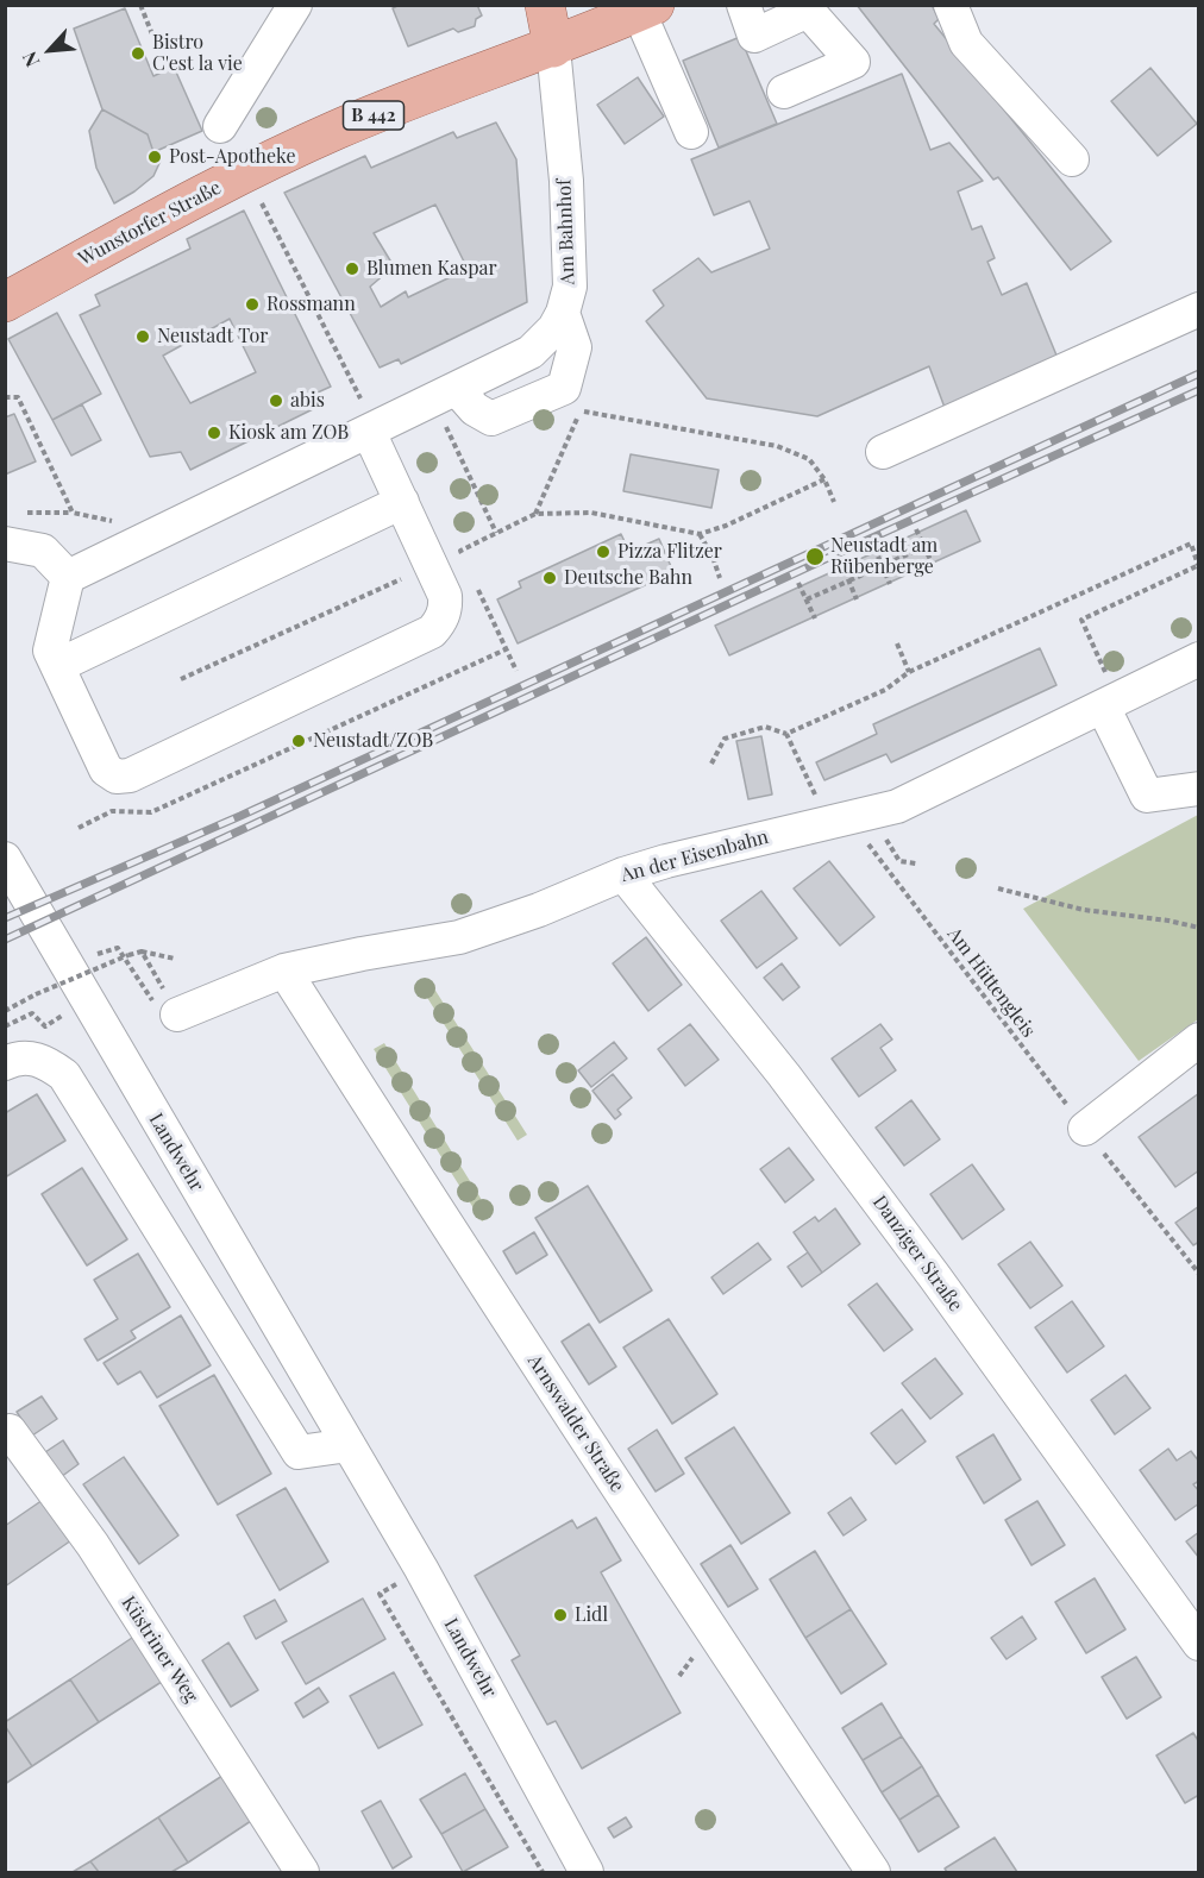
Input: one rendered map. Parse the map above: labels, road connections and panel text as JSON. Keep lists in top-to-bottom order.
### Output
{
  "streets": {
    "main road": ["B 442", "Wunstorfer Straße"],
    "street": [
      "Am Bahnhof",
      "An der Eisenbahn",
      "Landwehr",
      "Danziger Straße",
      "Arnswalder Straße",
      "Küstriner Weg"
    ],
    "path": ["Am Hüttengleis"]
  },
  "crossings": [
    ["Wunstorfer Straße", "Am Bahnhof"],
    ["An der Eisenbahn", "Am Hüttengleis"],
    ["An der Eisenbahn", "Danziger Straße"],
    ["An der Eisenbahn", "Arnswalder Straße"]
  ],
  "places": [
    "Bistro C'est la vie",
    "Post-Apotheke",
    "Blumen Kaspar",
    "Rossmann",
    "Neustadt Tor",
    "abis",
    "Kiosk am ZOB",
    "Pizza Flitzer",
    "Neustadt am Rübenberge",
    "Deutsche Bahn",
    "Neustadt/ZOB",
    "Lidl"
  ],
  "north": "bottom left"
}
